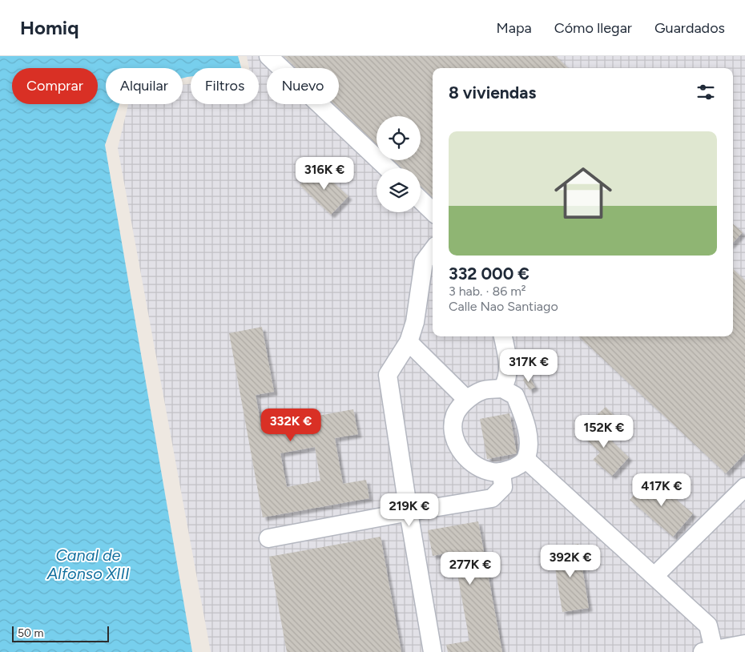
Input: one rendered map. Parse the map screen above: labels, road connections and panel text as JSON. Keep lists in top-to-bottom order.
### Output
{
  "water": ["Canal de Alfonso XIII"],
  "scale_bar": "50 m",
  "page": {
    "header": "Homiq",
    "nav": ["Mapa", "Cómo llegar", "Guardados"],
    "chip": [
      "Comprar",
      "Alquilar",
      "Filtros",
      "Nuevo"
    ],
    "heading": "8 viviendas",
    "list": [
      {
        "name": "332 000 €",
        "note": "3 hab. · 86 m² · Calle Nao Santiago"
      }
    ],
    "price": [
      "316K €",
      "317K €",
      "332K €",
      "152K €",
      "417K €",
      "219K €",
      "392K €",
      "277K €"
    ],
    "scale": "50 m"
  }
}
